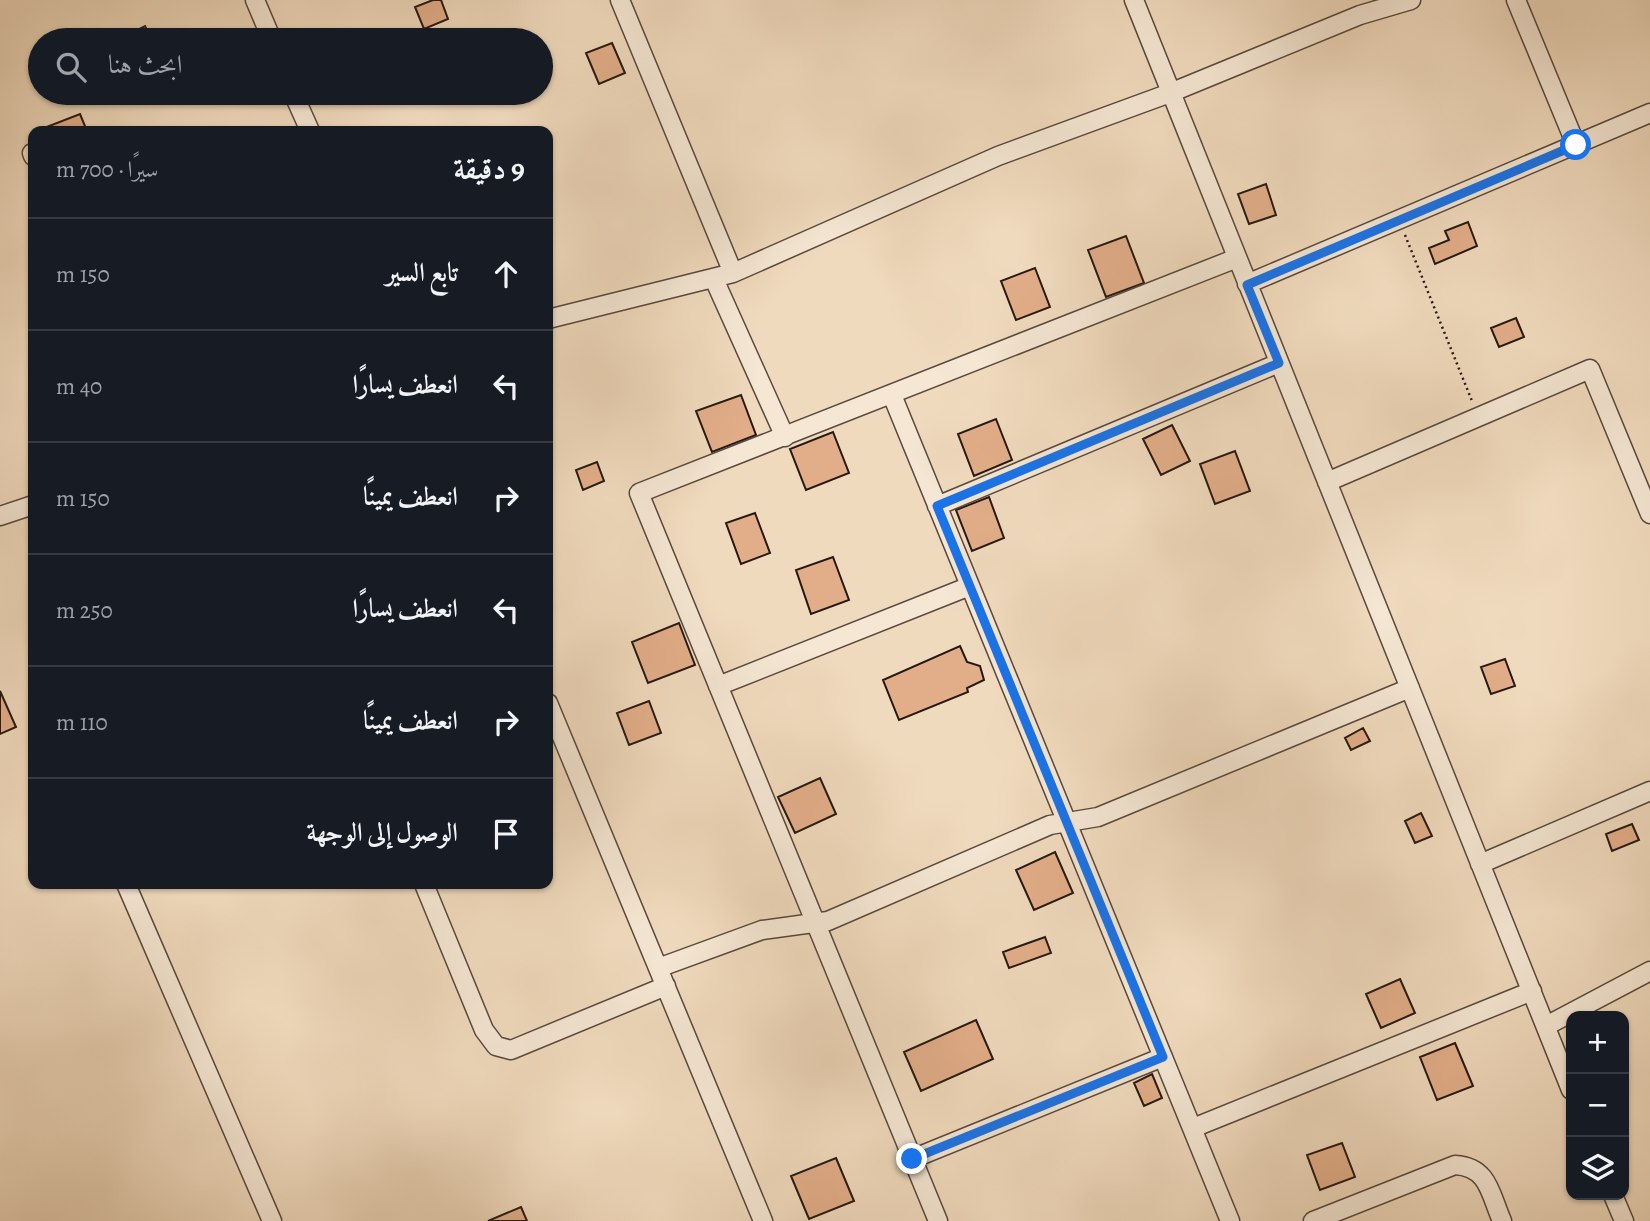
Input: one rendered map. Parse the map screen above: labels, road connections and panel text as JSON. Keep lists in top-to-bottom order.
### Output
{
  "page": {
    "search": "ابحث هنا",
    "heading": ["9 دقيقة", "سيرًا · 700 m"],
    "list": [
      ["تابع السير", "150 m"],
      ["انعطف يسارًا", "40 m"],
      ["انعطف يمينًا", "150 m"],
      ["انعطف يسارًا", "250 m"],
      ["انعطف يمينًا", "110 m"],
      "الوصول إلى الوجهة"
    ],
    "map_buttons": ["+", "−"]
  }
}
